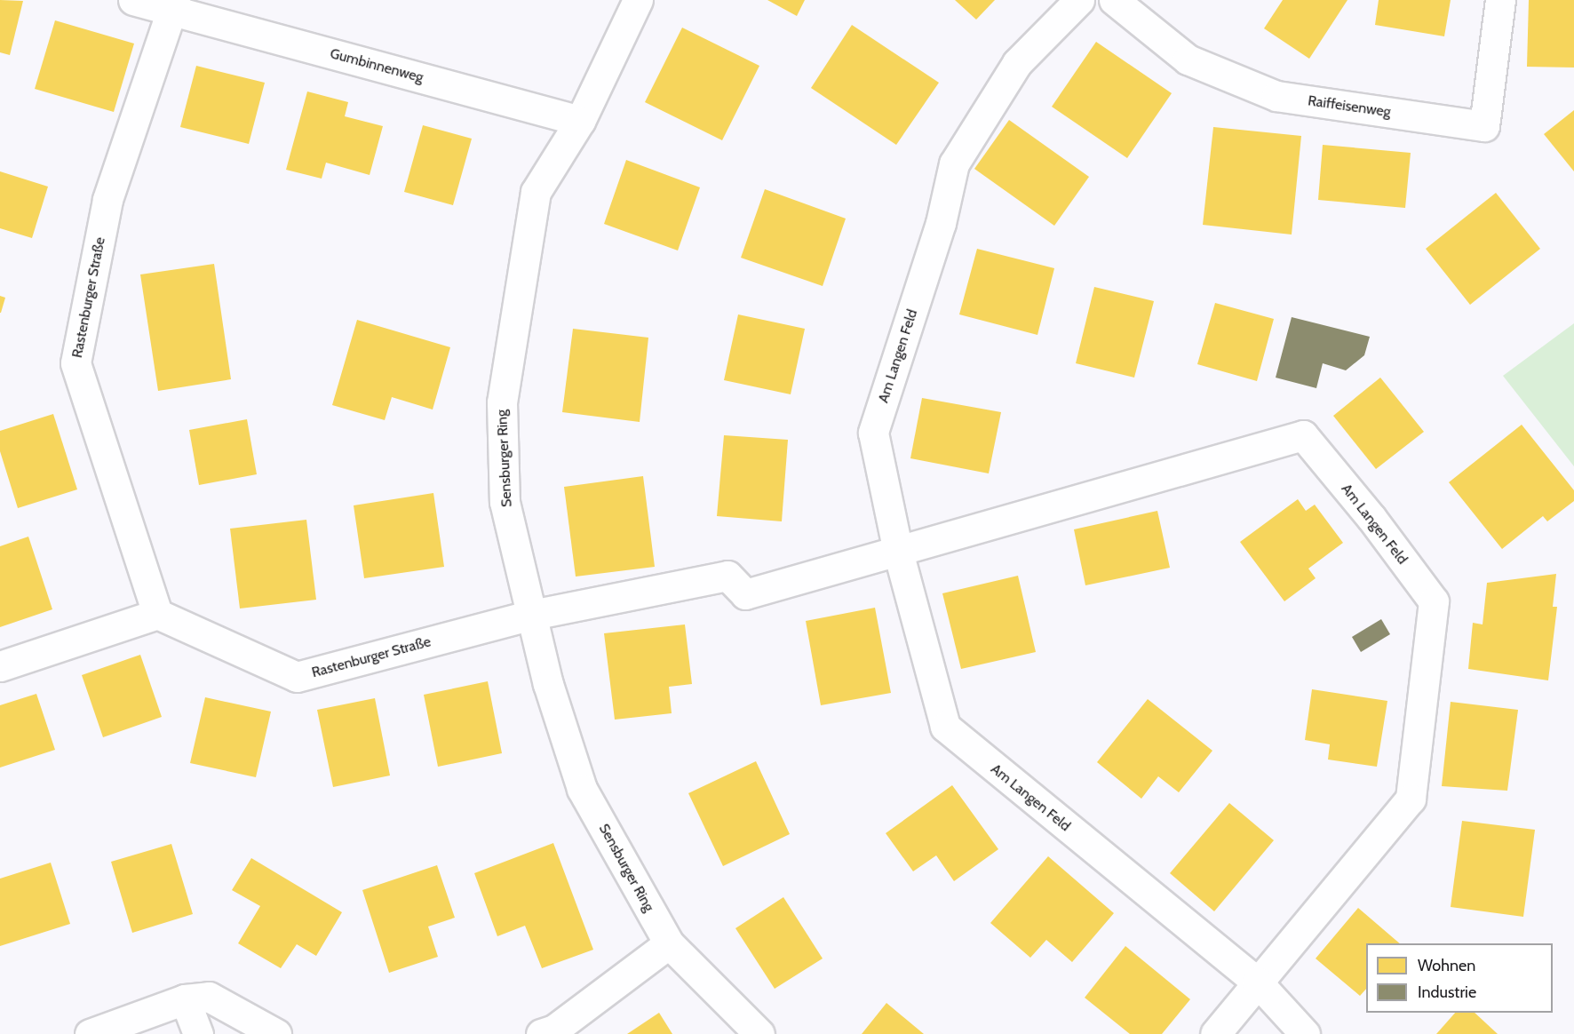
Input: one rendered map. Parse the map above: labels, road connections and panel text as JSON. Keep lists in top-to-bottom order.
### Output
{
  "streets": {
    "street": [
      "Gumbinnenweg",
      "Raiffeisenweg",
      "Rastenburger Straße",
      "Am Langen Feld",
      "Sensburger Ring"
    ]
  },
  "crossings": [
    ["Gumbinnenweg", "Rastenburger Straße"],
    ["Gumbinnenweg", "Sensburger Ring"],
    ["Rastenburger Straße", "Am Langen Feld"],
    ["Rastenburger Straße", "Sensburger Ring"],
    ["Am Langen Feld", "Sensburger Ring"]
  ],
  "legend": ["Wohnen", "Industrie"]
}
